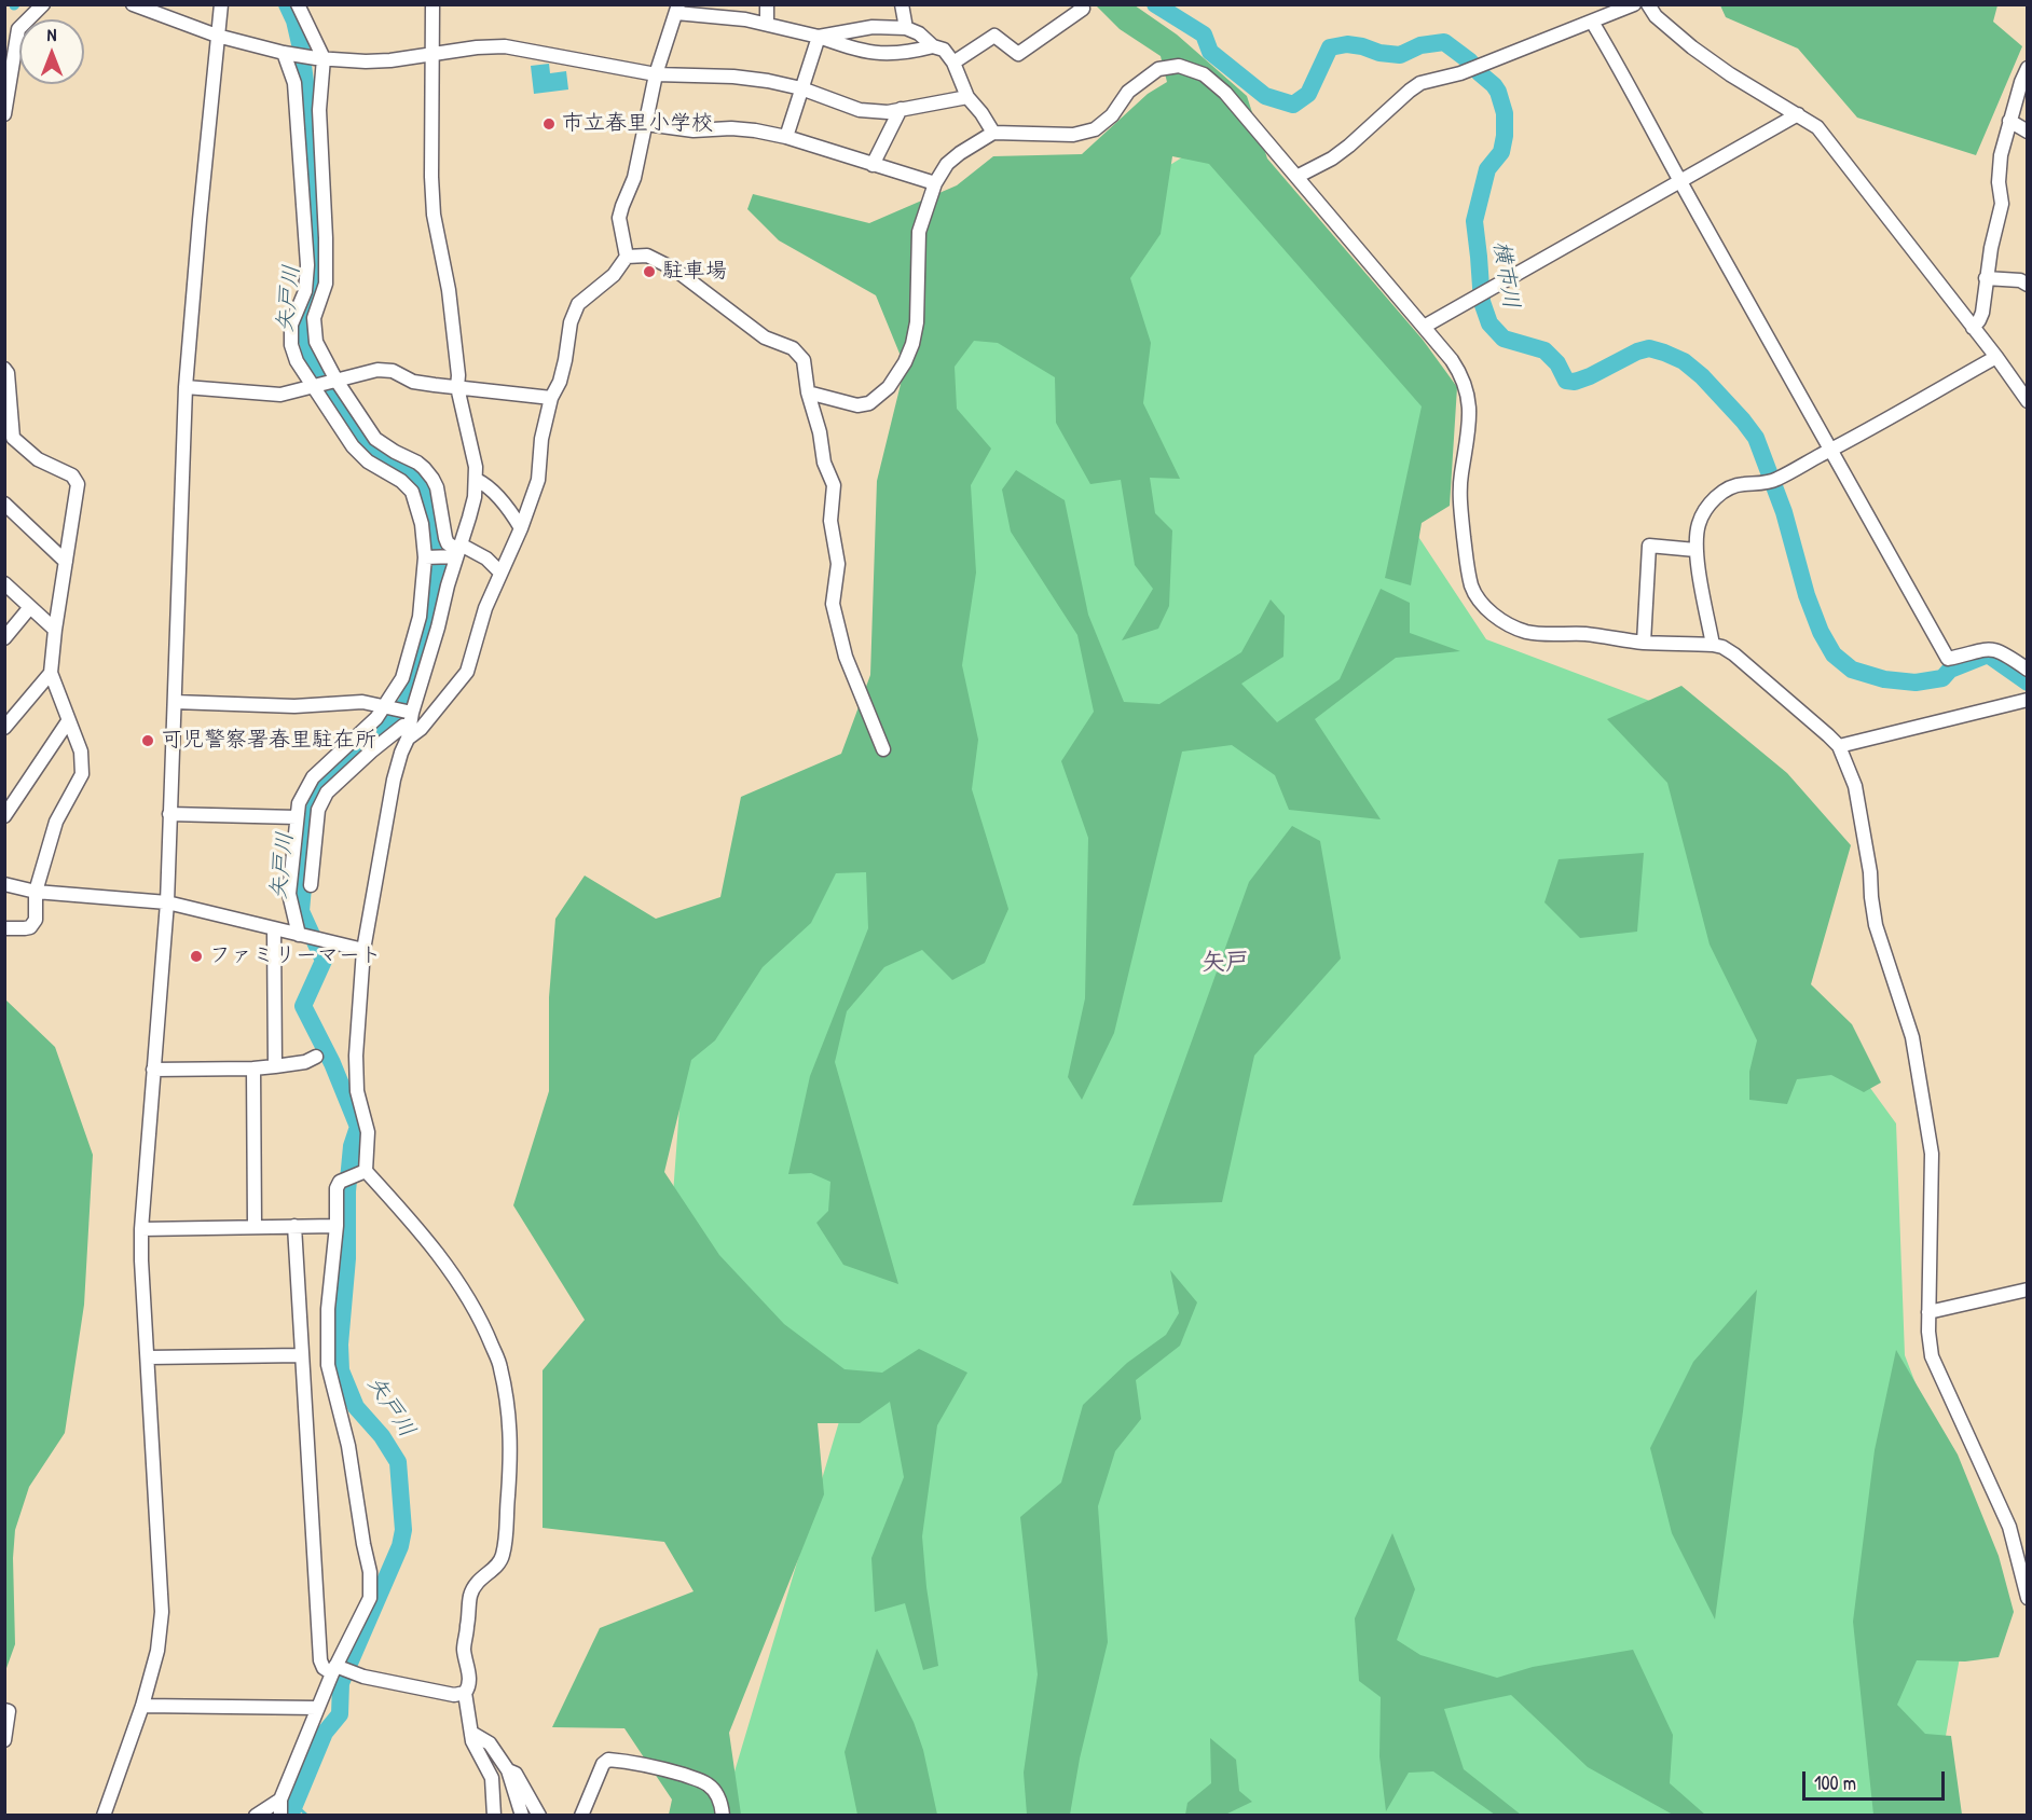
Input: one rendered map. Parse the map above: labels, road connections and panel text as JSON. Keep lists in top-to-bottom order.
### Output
{
  "districts": ["矢戸"],
  "water": ["横市川", "矢戸川"],
  "places": [
    "市立春里小学校",
    "駐車場",
    "可児警察署春里駐在所",
    "ファミリーマート"
  ],
  "scale_bar": "100 m",
  "north": "top"
}
